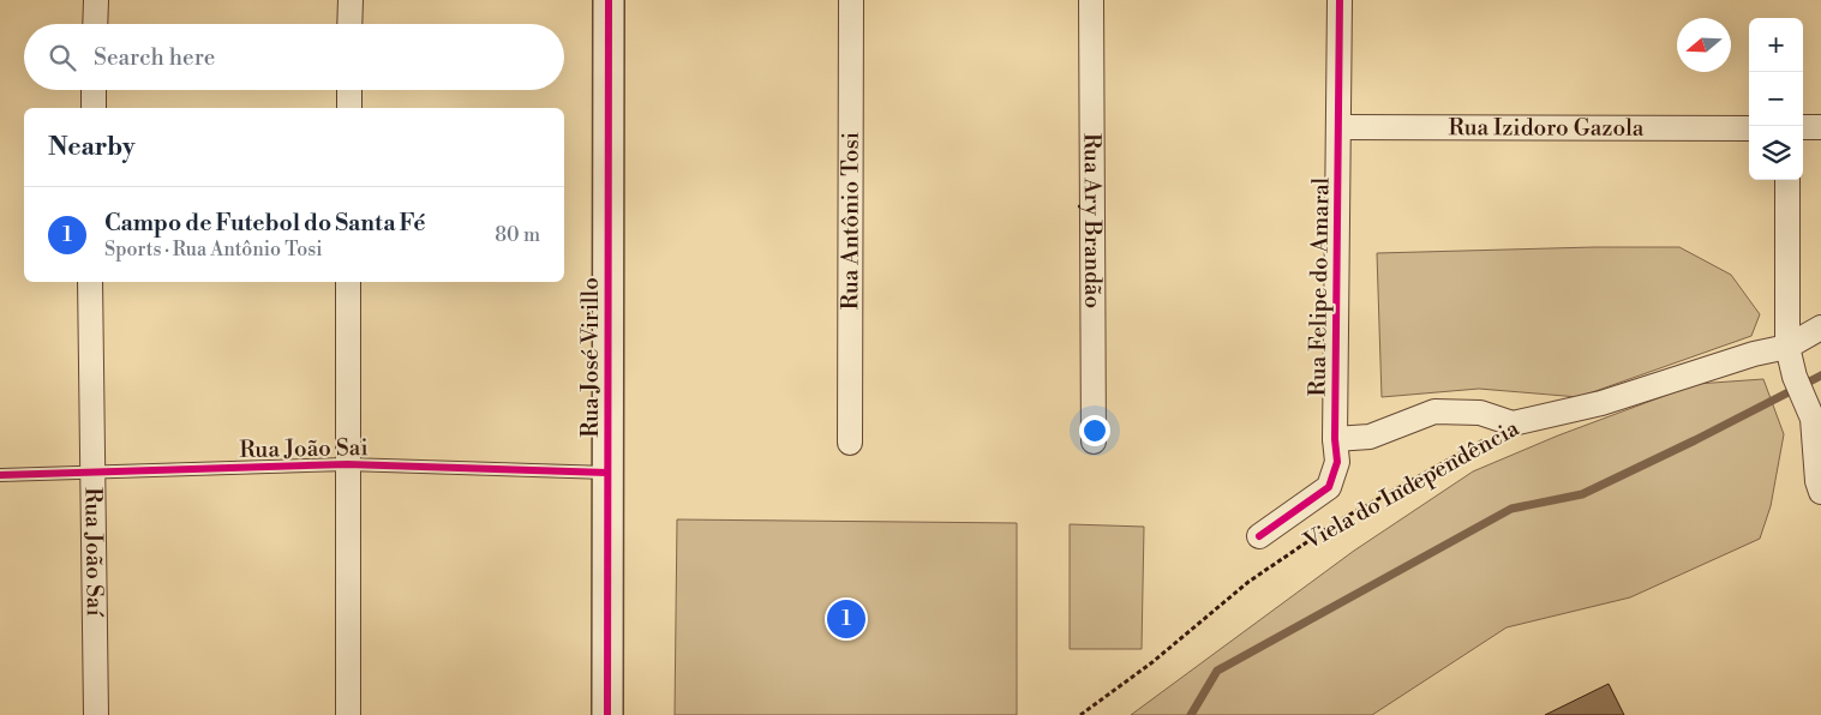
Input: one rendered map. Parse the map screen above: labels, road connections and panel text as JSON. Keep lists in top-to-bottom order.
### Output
{
  "streets": {
    "street": [
      "Rua Izidoro Gazola",
      "Rua Antônio Tosi",
      "Rua Ary Brandão",
      "Rua Felipe do Amaral",
      "Rua José Virillo",
      "Viela do Independência",
      "Rua João Saí"
    ],
    "lane": ["Rua João Sai"]
  },
  "crossings": [
    ["Rua Izidoro Gazola", "Rua Felipe do Amaral"],
    ["Rua José Virillo", "Rua João Sai"],
    ["Rua João Sai", "Rua João Saí"]
  ],
  "north": "left",
  "page": {
    "map_buttons": ["+", "−"],
    "search": "Search here",
    "heading": "Nearby",
    "list": [
      {
        "mark": "1",
        "name": "Campo de Futebol do Santa Fé",
        "note": "Sports · Rua Antônio Tosi",
        "value": "80 m"
      }
    ],
    "pins": "1"
  }
}
